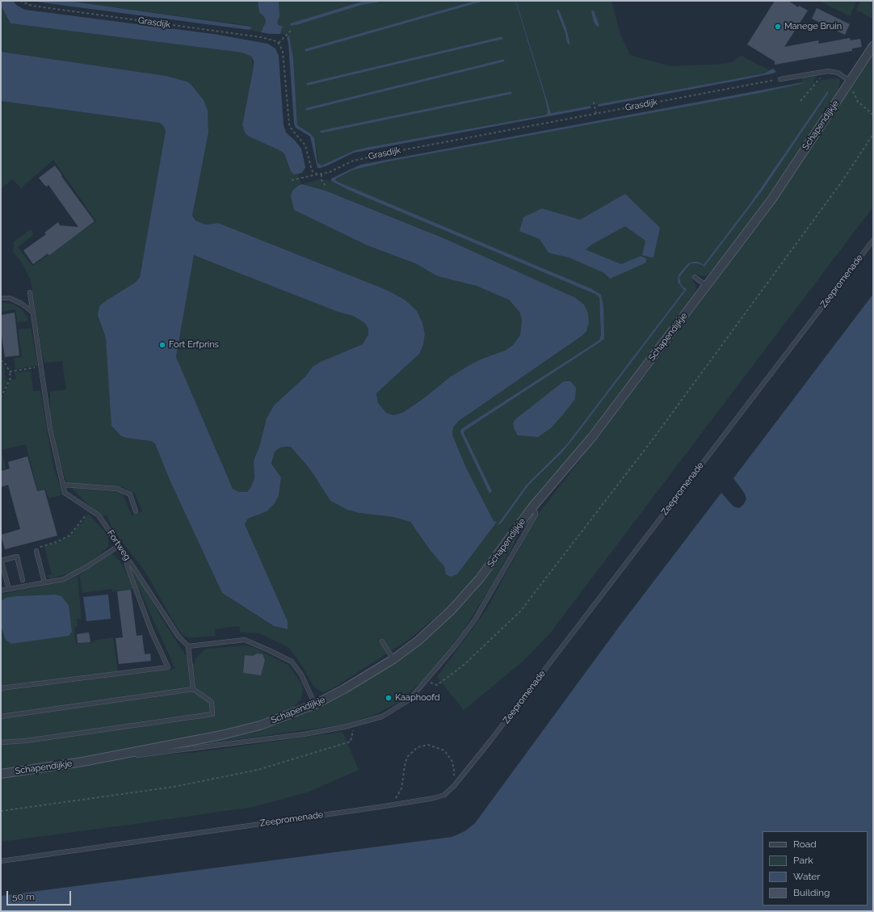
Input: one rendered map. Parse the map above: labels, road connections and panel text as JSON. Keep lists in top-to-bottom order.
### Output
{
  "streets": {
    "street": ["Schapendijkje"],
    "lane": ["Zeepromenade", "Fortweg"],
    "path": ["Grasdijk"]
  },
  "places": ["Manege Bruin", "Fort Erfprins", "Kaaphoofd"],
  "legend": [
    "Road",
    "Park",
    "Water",
    "Building"
  ],
  "scale_bar": "50 m"
}
